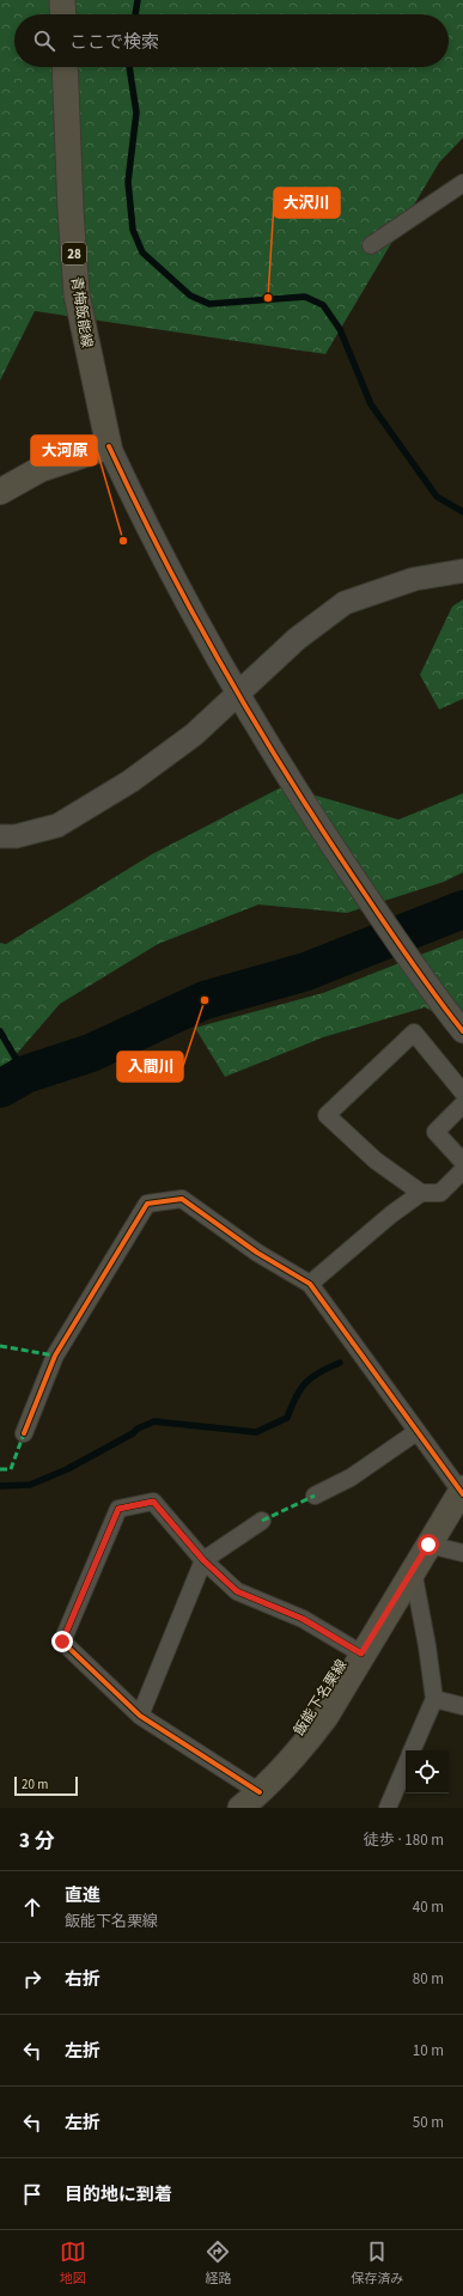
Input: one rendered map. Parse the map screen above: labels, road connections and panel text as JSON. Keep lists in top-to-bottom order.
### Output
{
  "streets": {
    "main road": ["28", "青梅飯能線", "飯能下名栗線"]
  },
  "places": ["大沢川", "大河原", "入間川"],
  "scale_bar": "20 m",
  "page": {
    "search": "ここで検索",
    "scale": "20 m",
    "heading": ["3 分", "徒歩 · 180 m"],
    "list": [
      ["直進", "飯能下名栗線", "40 m"],
      ["右折", "80 m"],
      ["左折", "10 m"],
      ["左折", "50 m"],
      "目的地に到着"
    ],
    "nav": ["地図", "経路", "保存済み"]
  }
}
